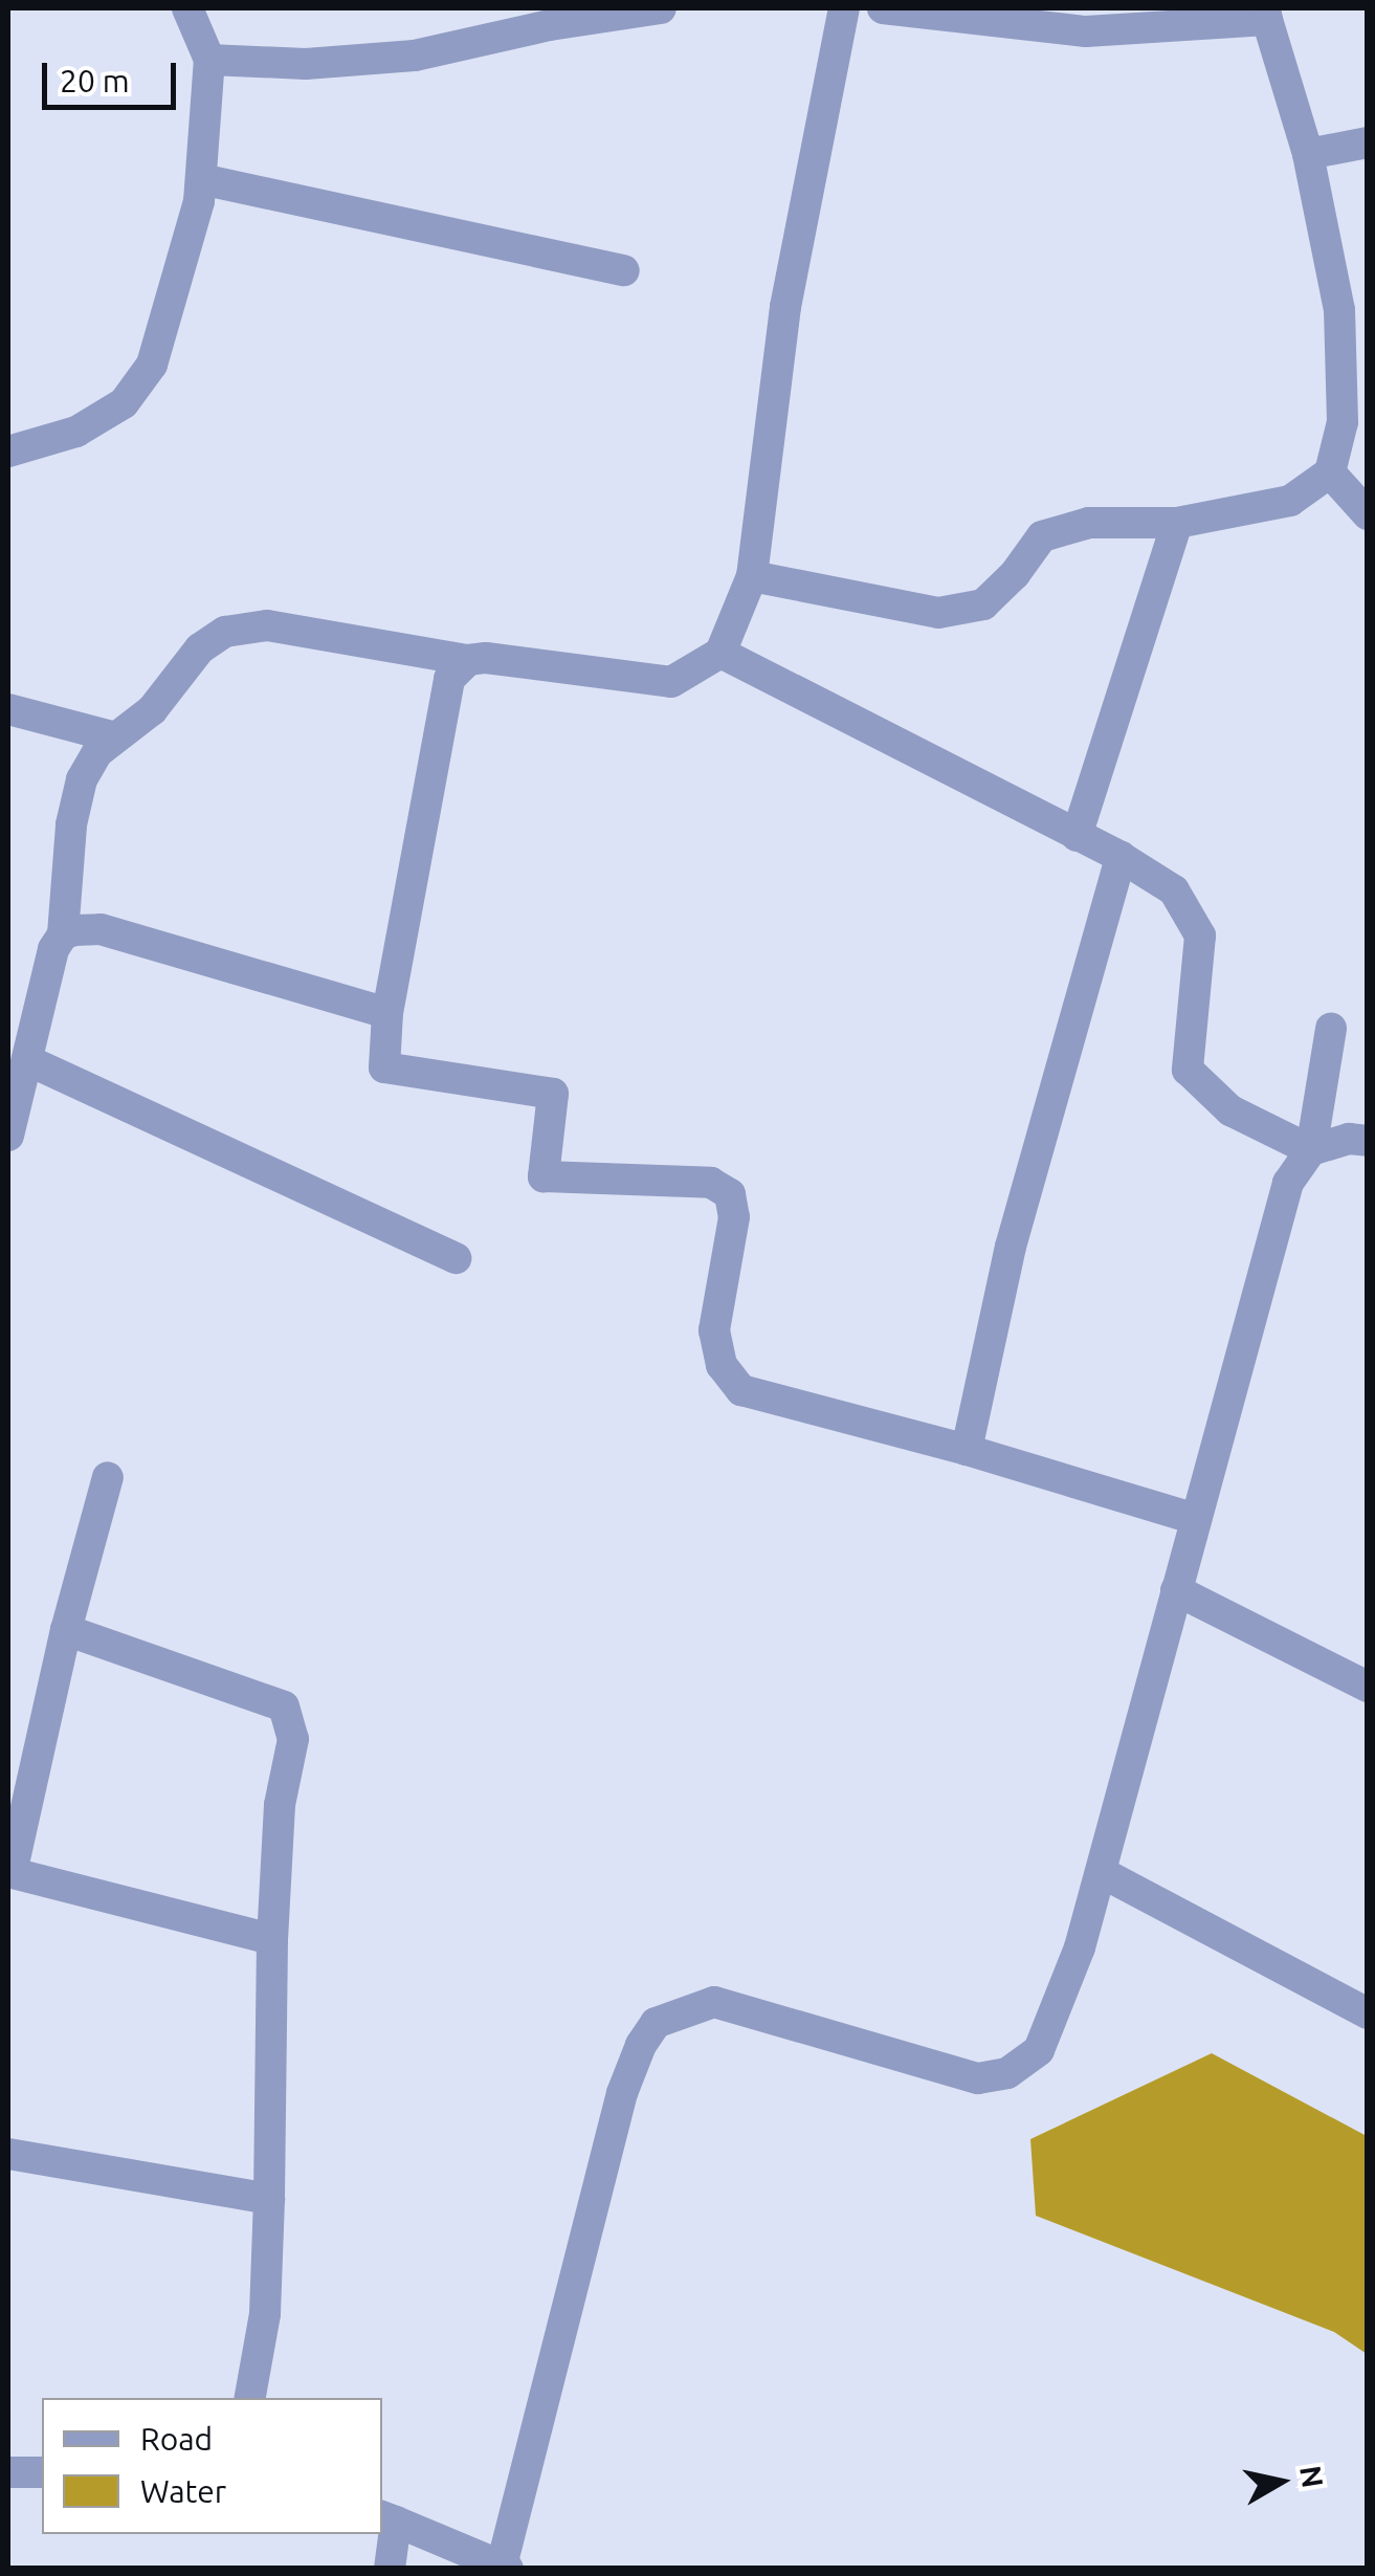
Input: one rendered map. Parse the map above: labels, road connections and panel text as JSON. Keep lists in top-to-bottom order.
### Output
{
  "legend": ["Road", "Water"],
  "scale_bar": "20 m",
  "north": "right"
}
